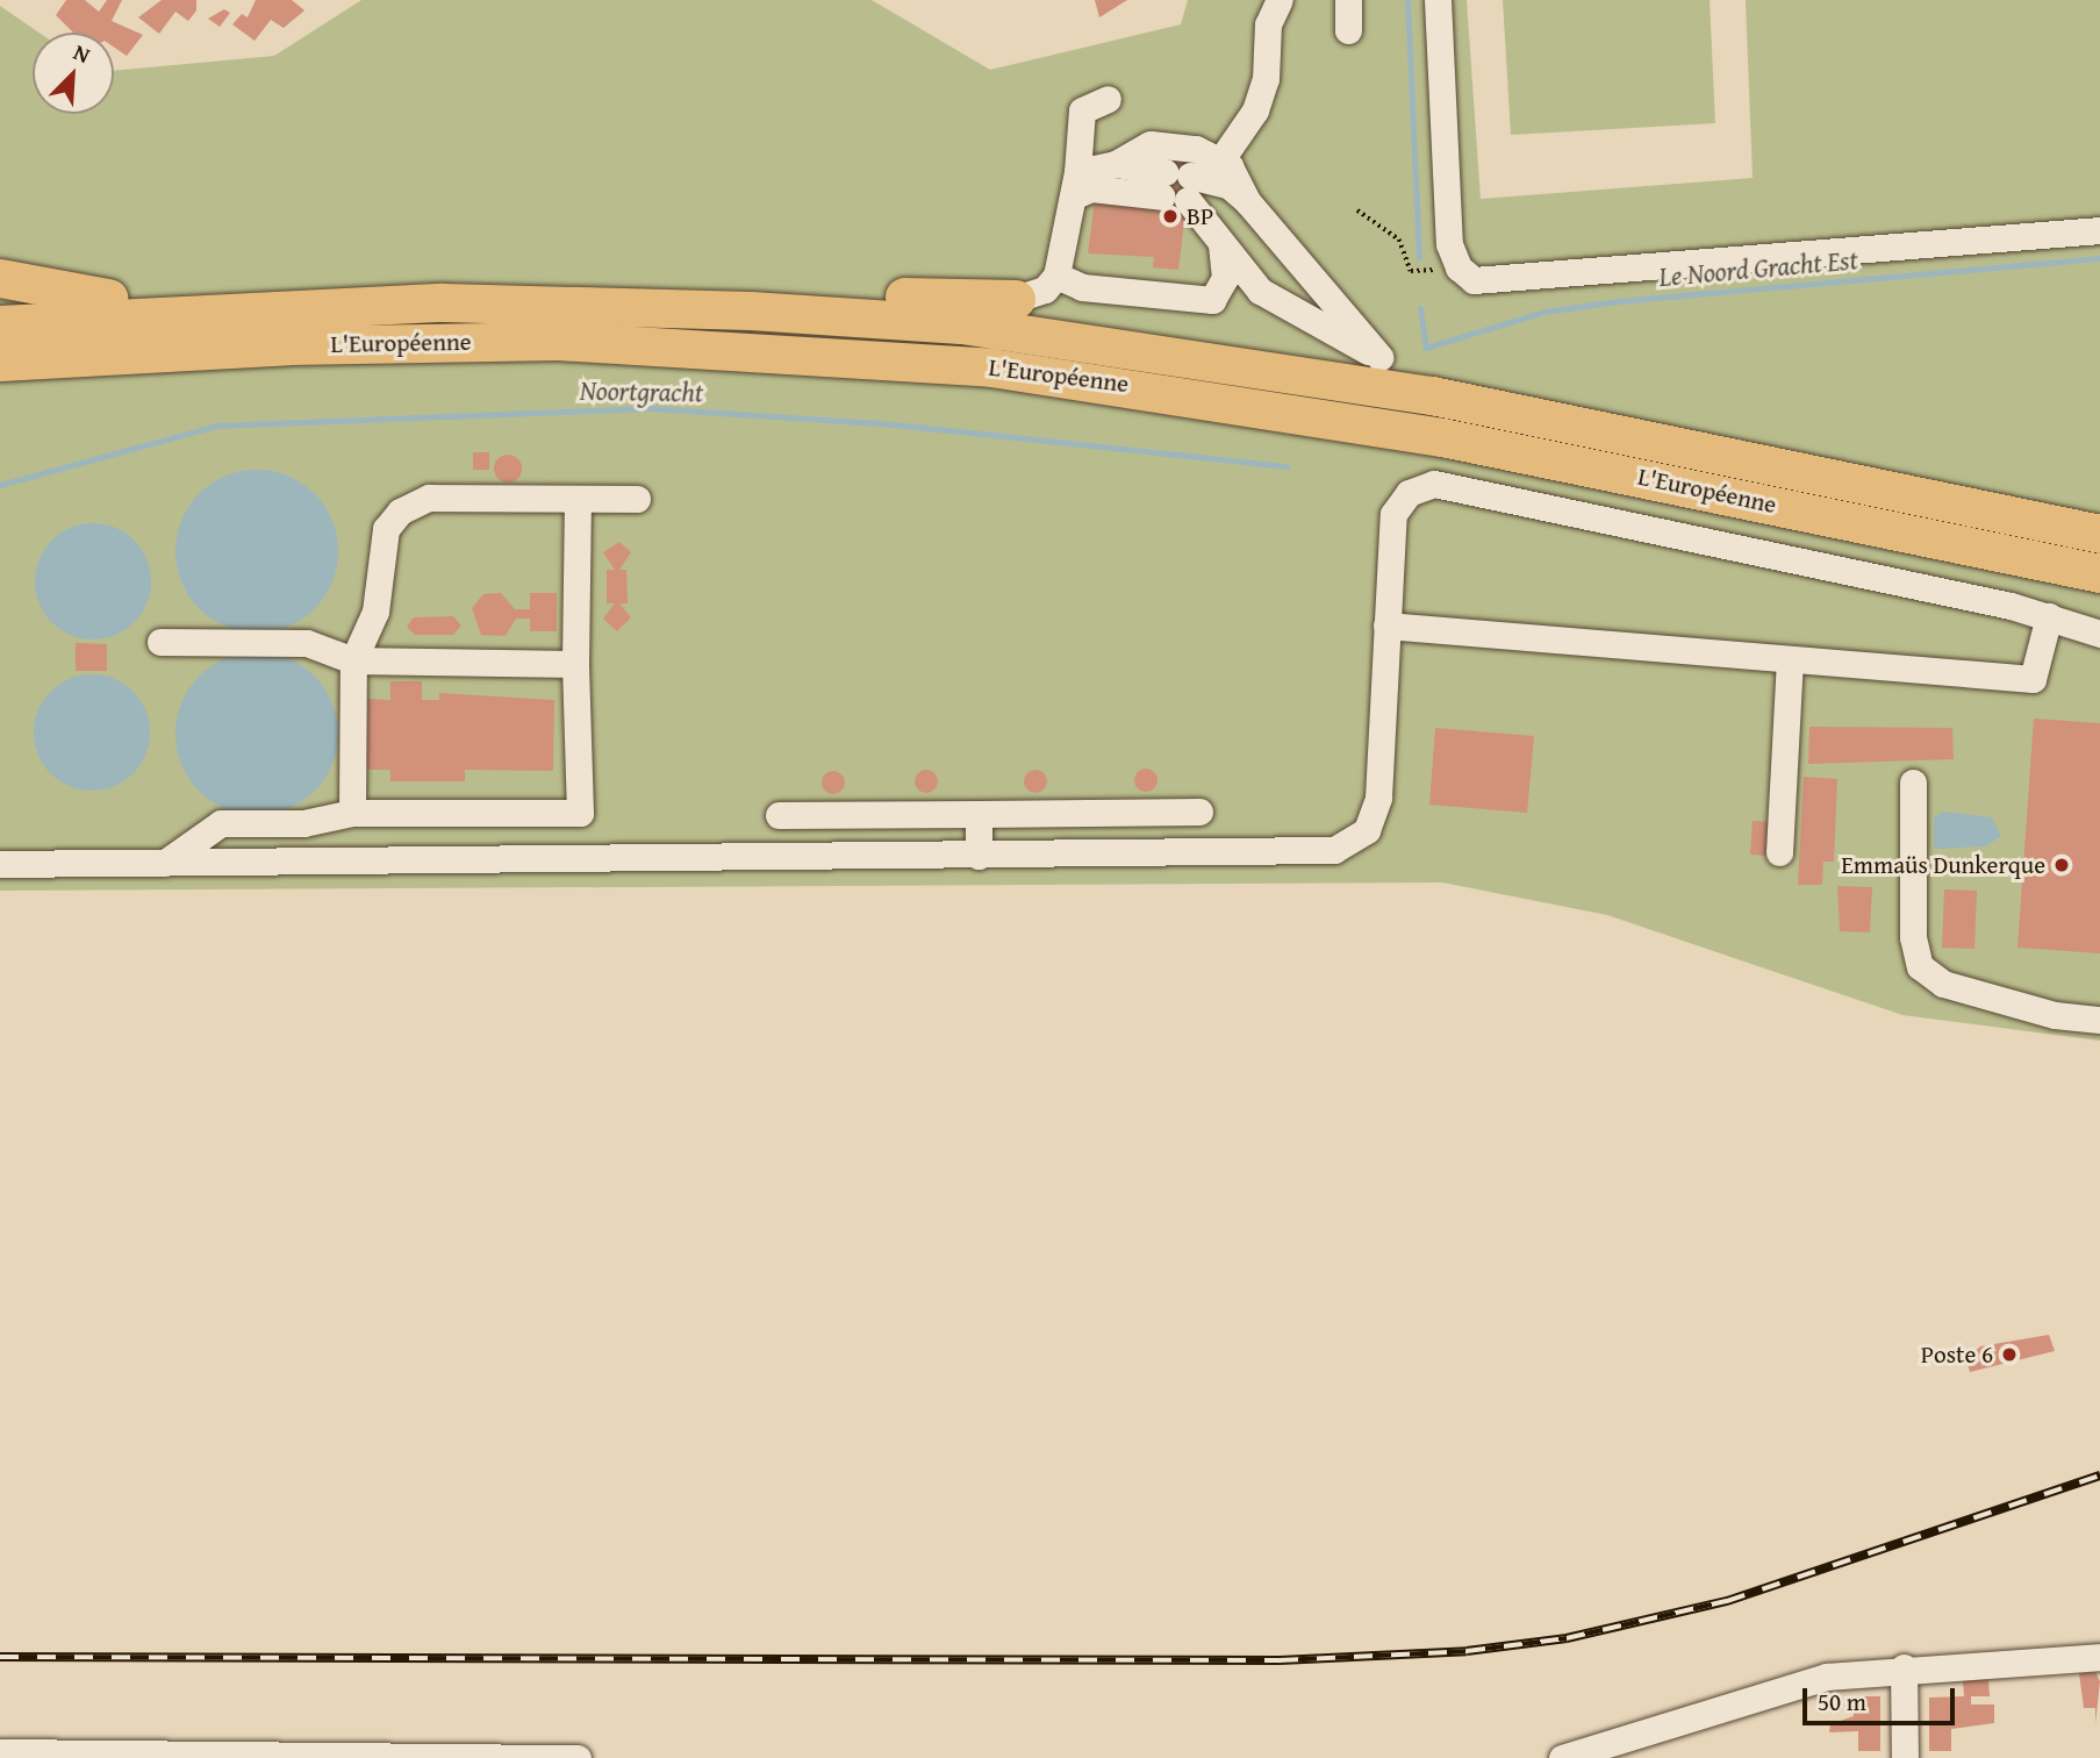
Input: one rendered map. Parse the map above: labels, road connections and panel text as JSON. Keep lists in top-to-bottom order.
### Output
{
  "streets": {
    "highway": ["L'Européenne"]
  },
  "water": ["Le Noord Gracht Est", "Noortgracht"],
  "places": ["BP", "Emmaüs Dunkerque", "Poste 6"],
  "scale_bar": "50 m",
  "north": "top right"
}
